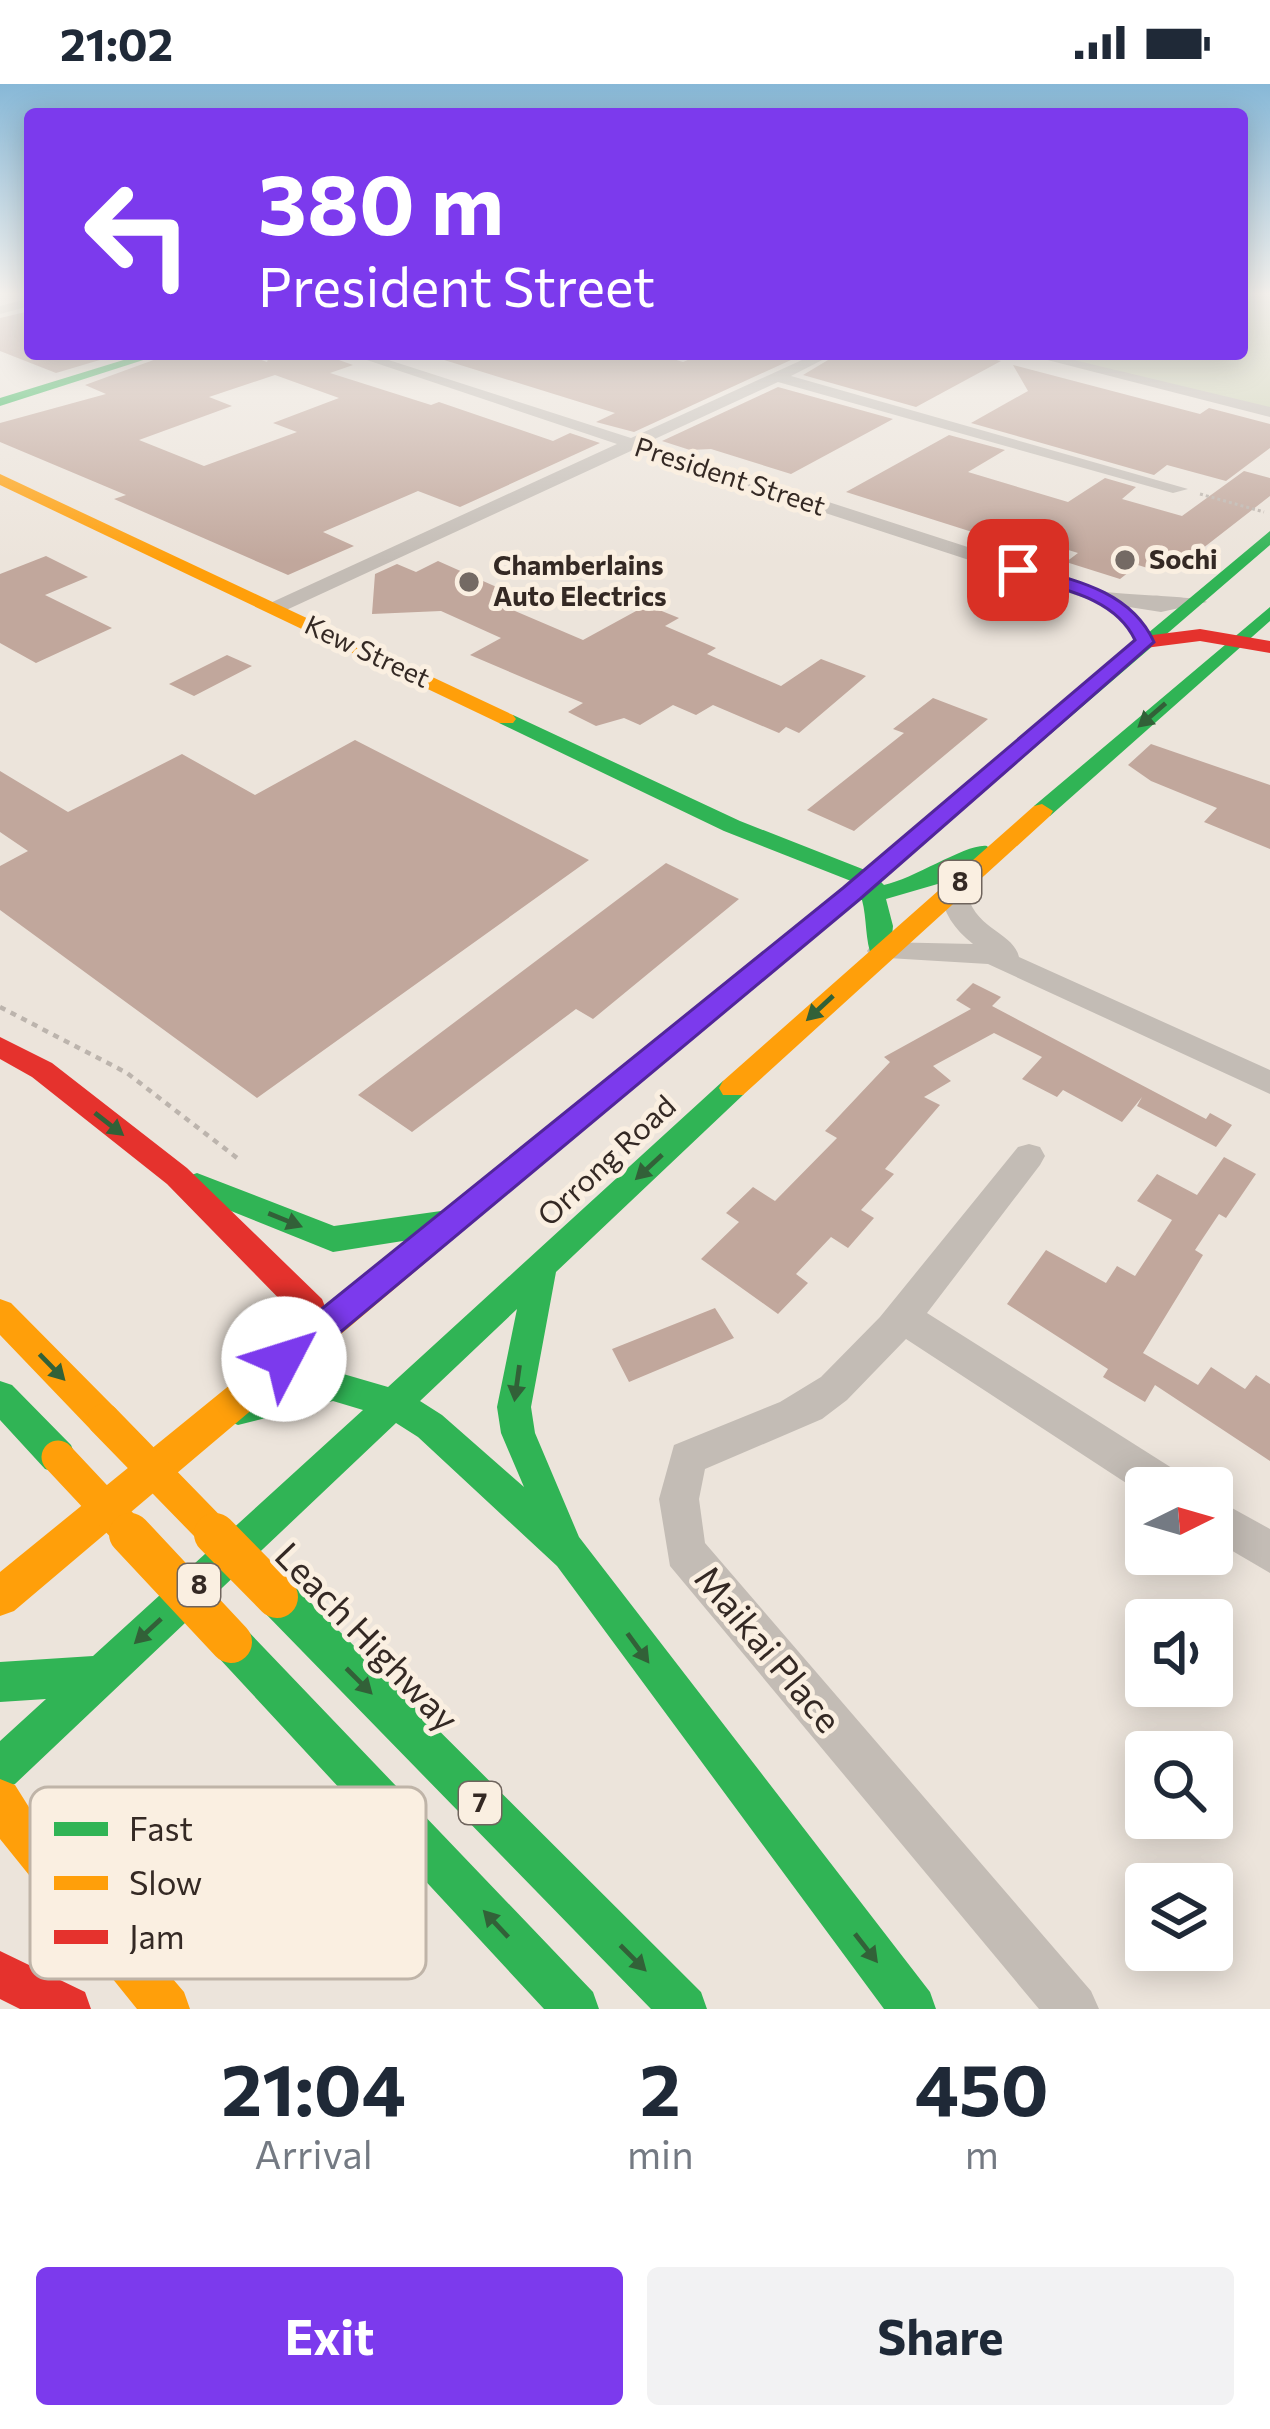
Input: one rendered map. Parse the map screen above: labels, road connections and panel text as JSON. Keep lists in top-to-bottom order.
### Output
{
  "streets": {
    "main road": [
      "Kew Street",
      "8",
      "Orrong Road",
      "Leach Highway",
      "7"
    ],
    "street": ["President Street", "Maikai Place"]
  },
  "crossings": [
    ["President Street", "Orrong Road"],
    ["Kew Street", "Orrong Road"]
  ],
  "places": ["Sochi", "Chamberlains Auto Electrics"],
  "legend": ["Fast", "Slow", "Jam"],
  "north": "right",
  "page": {
    "status": "21:02",
    "turn": ["380 m", "President Street"],
    "eta": [
      "21:04",
      "Arrival",
      "2",
      "min",
      "450",
      "m"
    ],
    "buttons": ["Exit", "Share"]
  }
}
